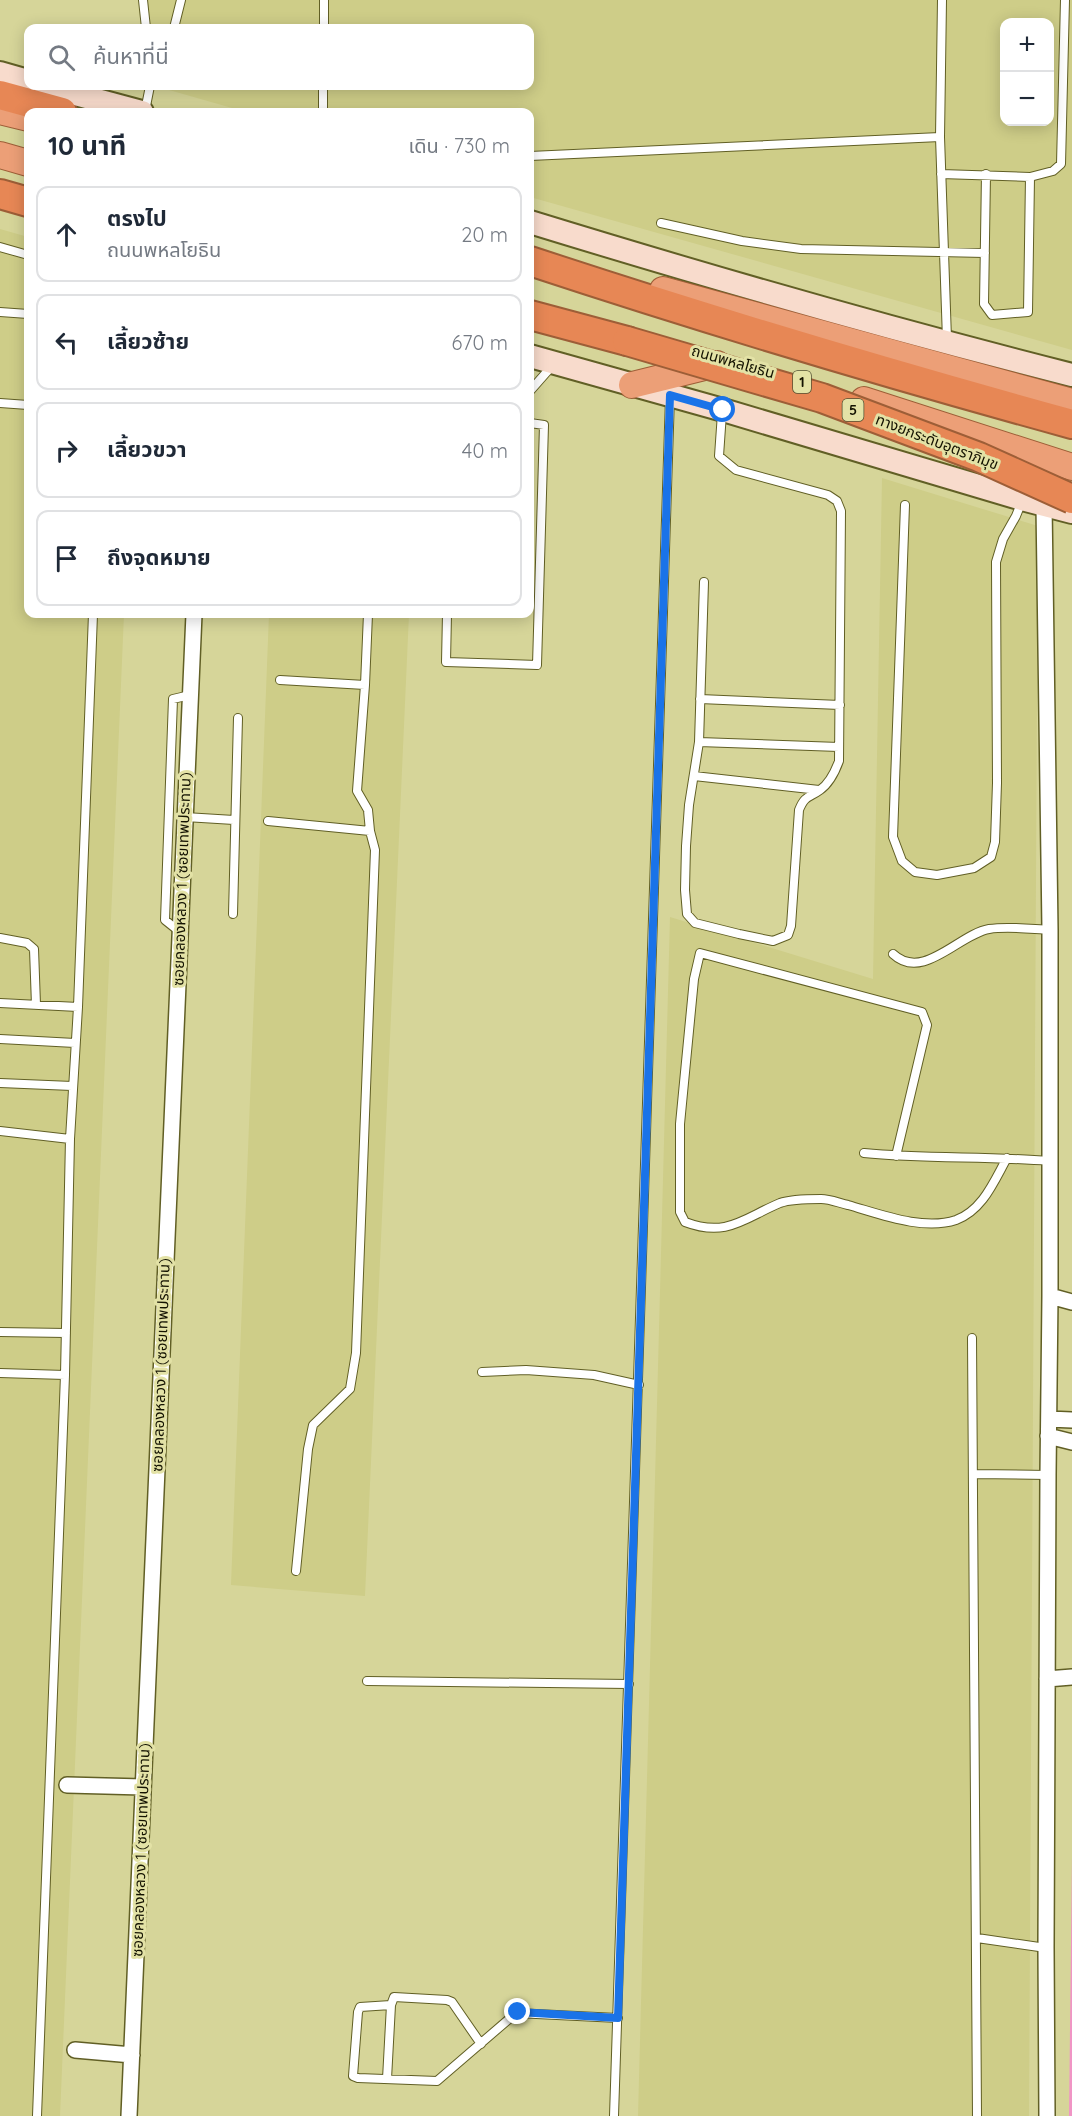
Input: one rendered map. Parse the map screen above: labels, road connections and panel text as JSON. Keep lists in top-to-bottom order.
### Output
{
  "streets": {
    "highway": [
      "ถนนพหลโยธิน",
      "1",
      "5",
      "ทางยกระดับอุตราภิมุข"
    ],
    "street": ["ซอยคลองหลวง 1 (ซอยเทพประทาน)"]
  },
  "page": {
    "map_buttons": ["+", "−"],
    "search": "ค้นหาที่นี่",
    "heading": ["10 นาที", "เดิน · 730 m"],
    "list": [
      ["ตรงไป", "ถนนพหลโยธิน", "20 m"],
      ["เลี้ยวซ้าย", "670 m"],
      ["เลี้ยวขวา", "40 m"],
      "ถึงจุดหมาย"
    ]
  }
}
